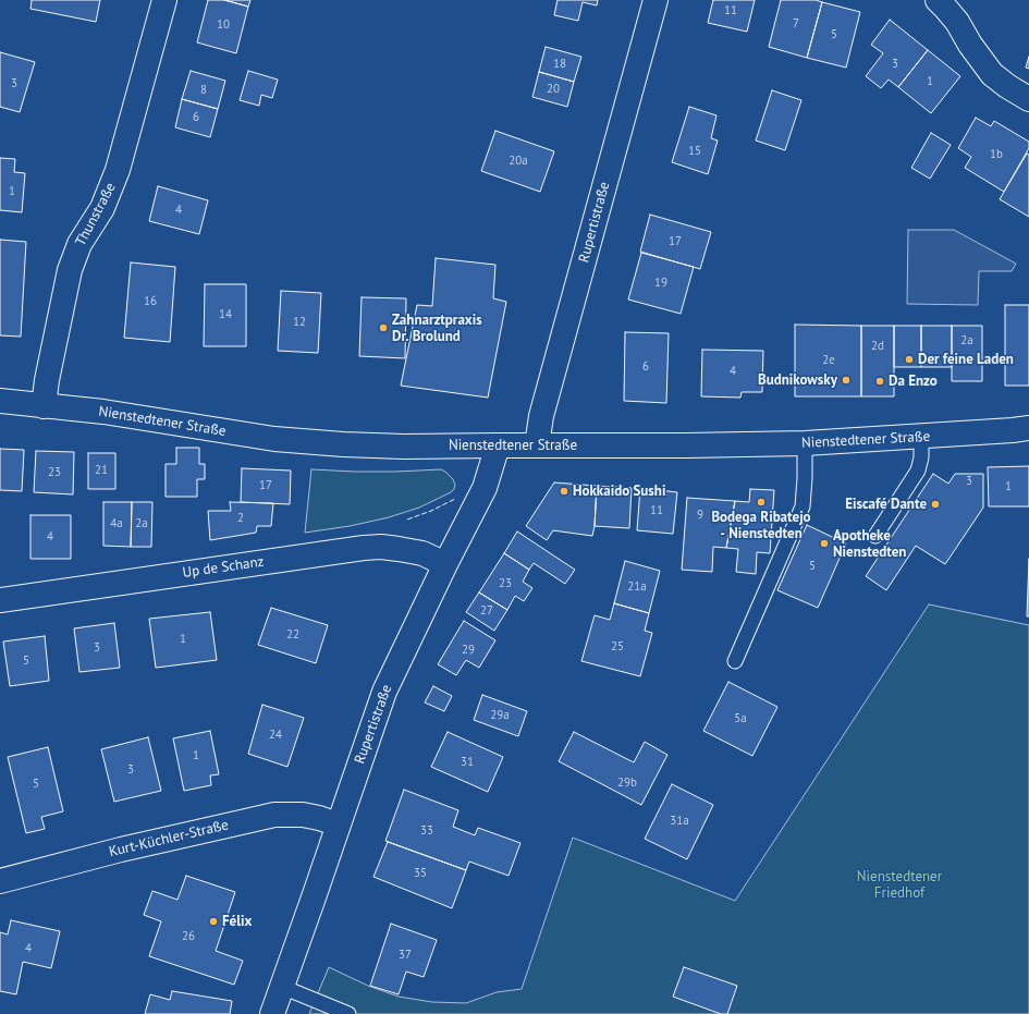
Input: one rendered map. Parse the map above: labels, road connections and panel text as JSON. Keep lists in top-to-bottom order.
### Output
{
  "streets": {
    "street": [
      "Thunstraße",
      "Rupertistraße",
      "Nienstedtener Straße",
      "Up de Schanz",
      "Kurt-Küchler-Straße"
    ]
  },
  "crossings": [
    ["Thunstraße", "Nienstedtener Straße"],
    ["Rupertistraße", "Nienstedtener Straße"],
    ["Rupertistraße", "Up de Schanz"],
    ["Rupertistraße", "Kurt-Küchler-Straße"]
  ],
  "parks": ["Nienstedtener Friedhof"],
  "places": [
    "Zahnarztpraxis Dr. Brolund",
    "Der feine Laden",
    "Budnikowsky",
    "Da Enzo",
    "Hokkaido Sushi",
    "Bodega Ribatejo - Nienstedten",
    "Eiscafé Dante",
    "Apotheke Nienstedten",
    "Félix"
  ],
  "house_numbers": [
    "11",
    "7",
    "10",
    "5",
    "18",
    "3",
    "1",
    "3",
    "20",
    "8",
    "6",
    "15",
    "1b",
    "20a",
    "1",
    "4",
    "17",
    "19",
    "16",
    "14",
    "12",
    "2a",
    "2d",
    "2e",
    "6",
    "4",
    "21",
    "23",
    "3",
    "17",
    "1",
    "11",
    "9",
    "2",
    "4a",
    "2a",
    "4",
    "5",
    "23",
    "21a",
    "27",
    "22",
    "1",
    "25",
    "3",
    "29",
    "5",
    "29a",
    "5a",
    "24",
    "1",
    "31",
    "3",
    "29b",
    "5",
    "31a",
    "33",
    "35",
    "26",
    "4",
    "37"
  ]
}
